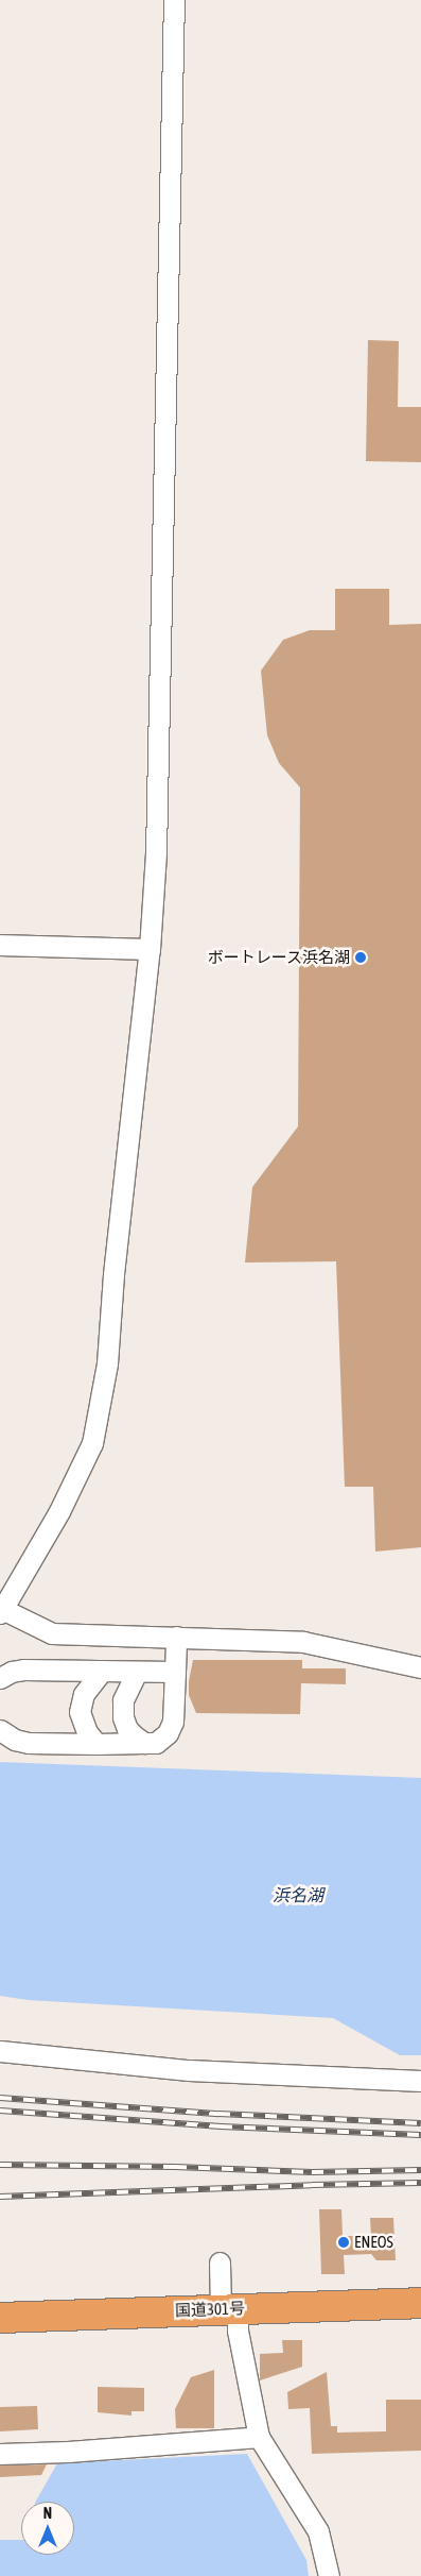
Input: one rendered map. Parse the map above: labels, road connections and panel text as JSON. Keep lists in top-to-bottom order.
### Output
{
  "streets": {
    "highway": ["国道301号"]
  },
  "water": ["浜名湖"],
  "places": ["ボートレース浜名湖", "ENEOS"],
  "north": "top"
}
